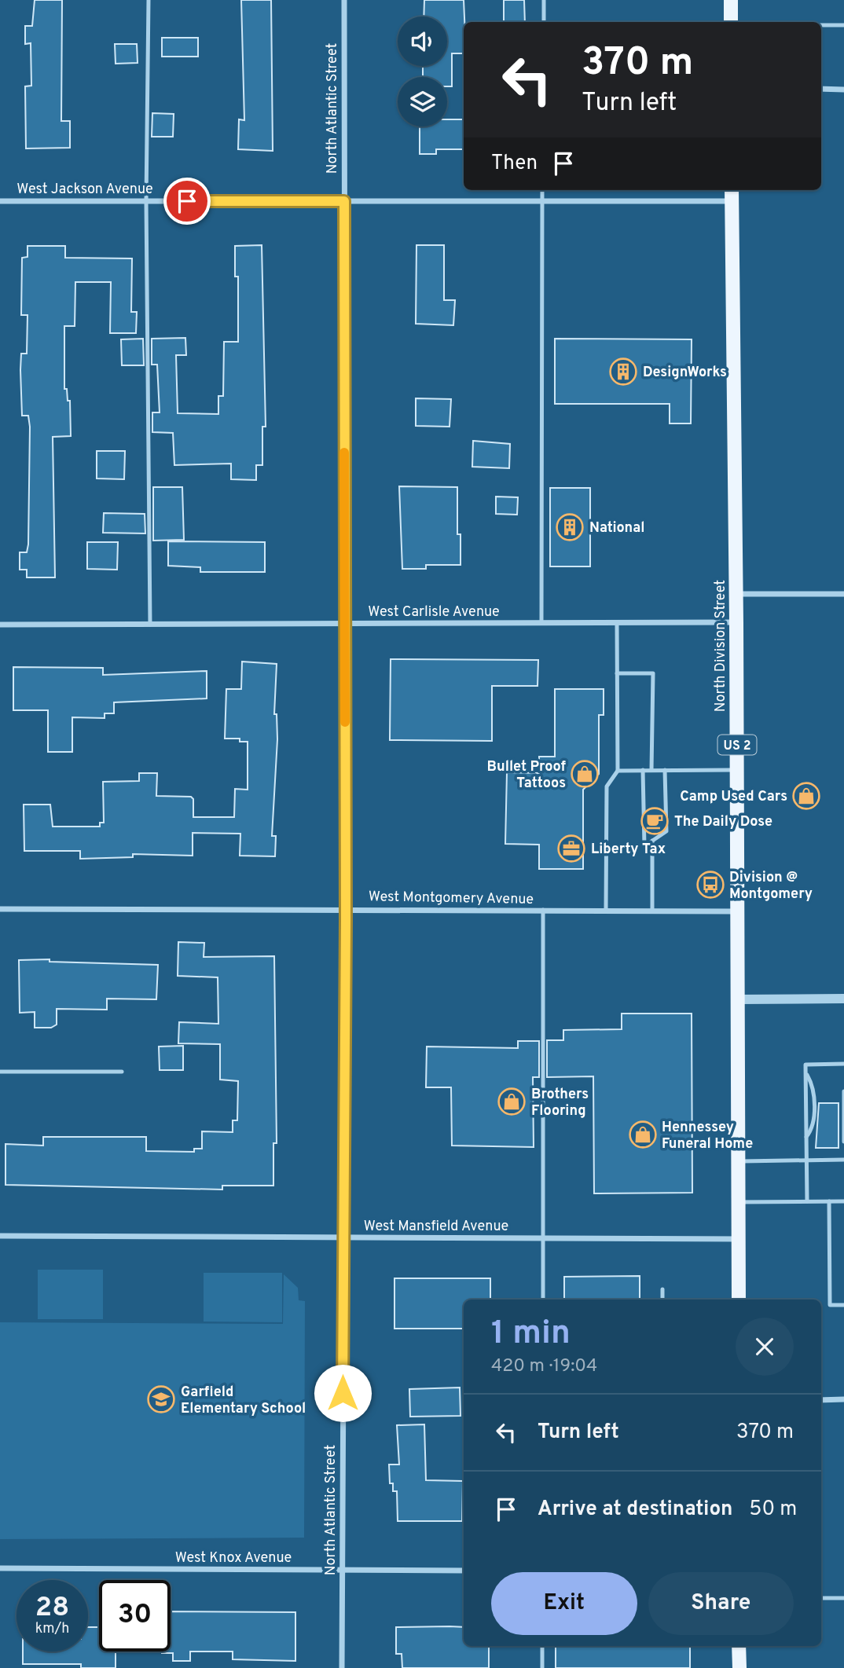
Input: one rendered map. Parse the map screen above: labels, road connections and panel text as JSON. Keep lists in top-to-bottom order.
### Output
{
  "streets": {
    "main road": ["North Division Street", "US 2"],
    "street": [
      "North Atlantic Street",
      "West Jackson Avenue",
      "West Carlisle Avenue",
      "West Montgomery Avenue",
      "West Mansfield Avenue",
      "West Knox Avenue"
    ]
  },
  "crossings": [
    ["North Atlantic Street", "West Jackson Avenue"],
    ["North Atlantic Street", "West Carlisle Avenue"],
    ["North Atlantic Street", "West Montgomery Avenue"],
    ["North Atlantic Street", "West Mansfield Avenue"],
    ["North Atlantic Street", "West Knox Avenue"],
    ["West Jackson Avenue", "North Division Street"],
    ["West Carlisle Avenue", "North Division Street"],
    ["North Division Street", "West Montgomery Avenue"],
    ["North Division Street", "West Mansfield Avenue"]
  ],
  "places": {
    "building": ["DesignWorks", "National"],
    "shop": [
      "Bullet Proof Tattoos",
      "Camp Used Cars",
      "Brothers Flooring",
      "Hennessey Funeral Home"
    ],
    "cafe": ["The Daily Dose"],
    "office": ["Liberty Tax"],
    "bus stop": ["Division @ Montgomery"],
    "school or university": ["Garfield Elementary School"]
  },
  "page": {
    "turn": ["370 m", "Turn left"],
    "then": "Then",
    "heading": ["1 min", "420 m · 19:04"],
    "list": [
      {
        "name": "Turn left",
        "value": "370 m"
      },
      {
        "name": "Arrive at destination",
        "value": "50 m"
      }
    ],
    "buttons": ["Exit", "Share"],
    "speed": "28 km/h",
    "limit": "30"
  }
}
